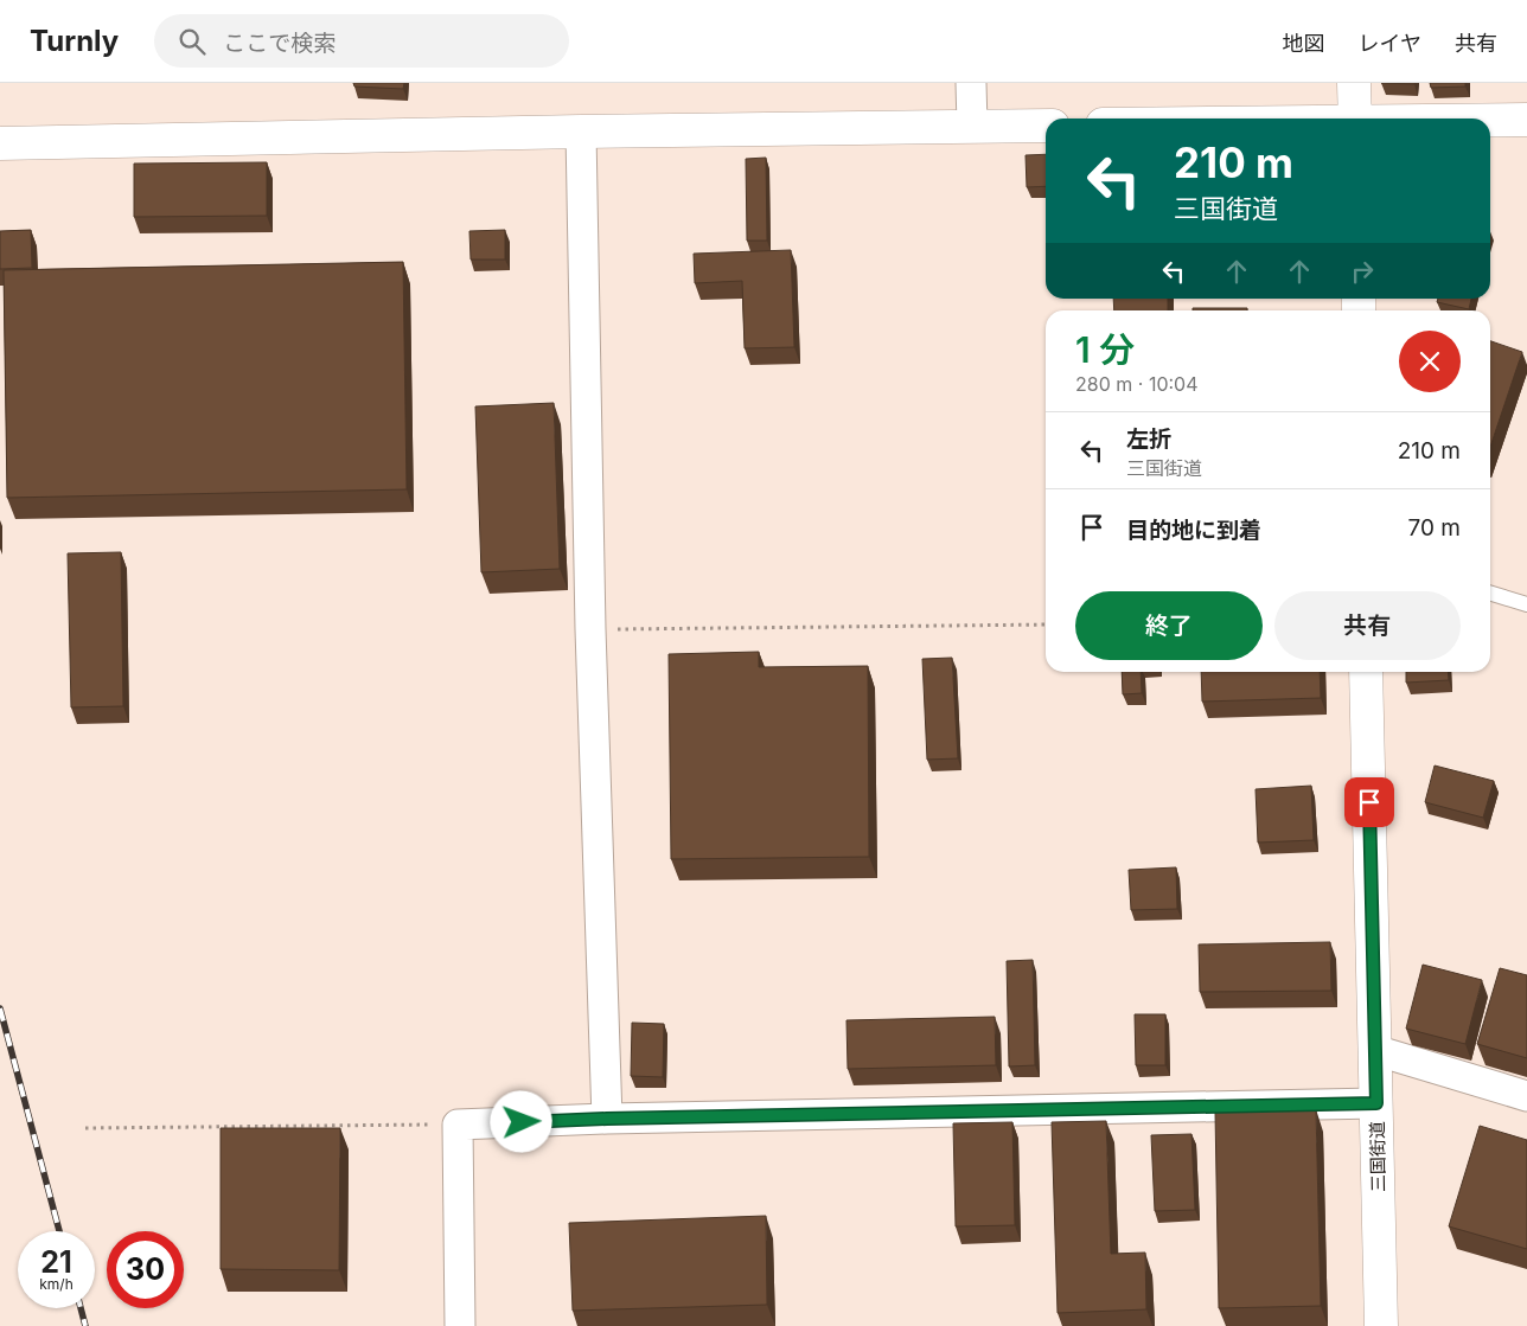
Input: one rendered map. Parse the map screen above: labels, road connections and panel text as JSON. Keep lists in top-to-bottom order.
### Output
{
  "streets": {
    "main road": ["三国街道"]
  },
  "page": {
    "header": "Turnly",
    "search": "ここで検索",
    "nav": ["地図", "レイヤ", "共有"],
    "turn": ["210 m", "三国街道"],
    "heading": ["1 分", "280 m · 10:04"],
    "list": [
      {
        "name": "左折",
        "note": "三国街道",
        "value": "210 m"
      },
      {
        "name": "目的地に到着",
        "value": "70 m"
      }
    ],
    "buttons": ["終了", "共有"],
    "speed": "21 km/h",
    "limit": "30"
  }
}
